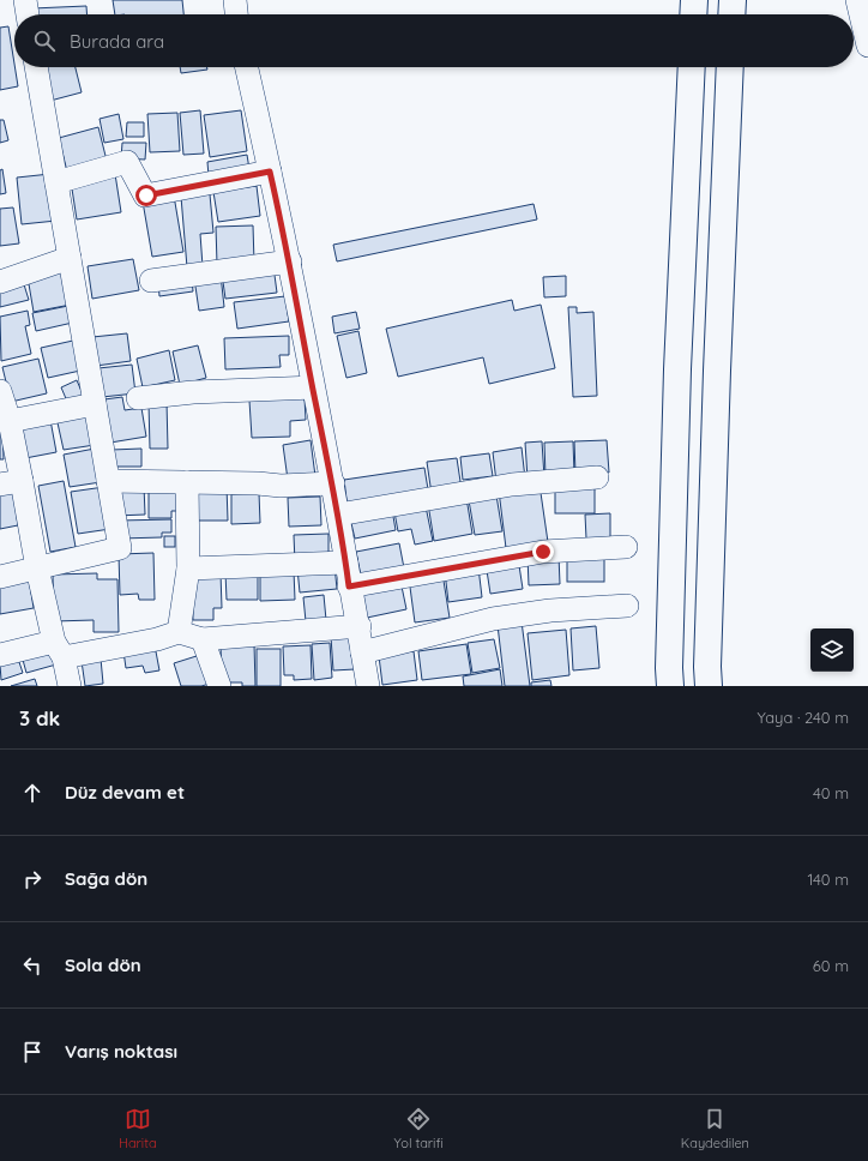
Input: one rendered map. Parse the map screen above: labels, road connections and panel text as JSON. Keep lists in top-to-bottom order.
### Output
{
  "page": {
    "search": "Burada ara",
    "heading": ["3 dk", "Yaya · 240 m"],
    "list": [
      ["Düz devam et", "40 m"],
      ["Sağa dön", "140 m"],
      ["Sola dön", "60 m"],
      "Varış noktası"
    ],
    "nav": ["Harita", "Yol tarifi", "Kaydedilen"]
  }
}
